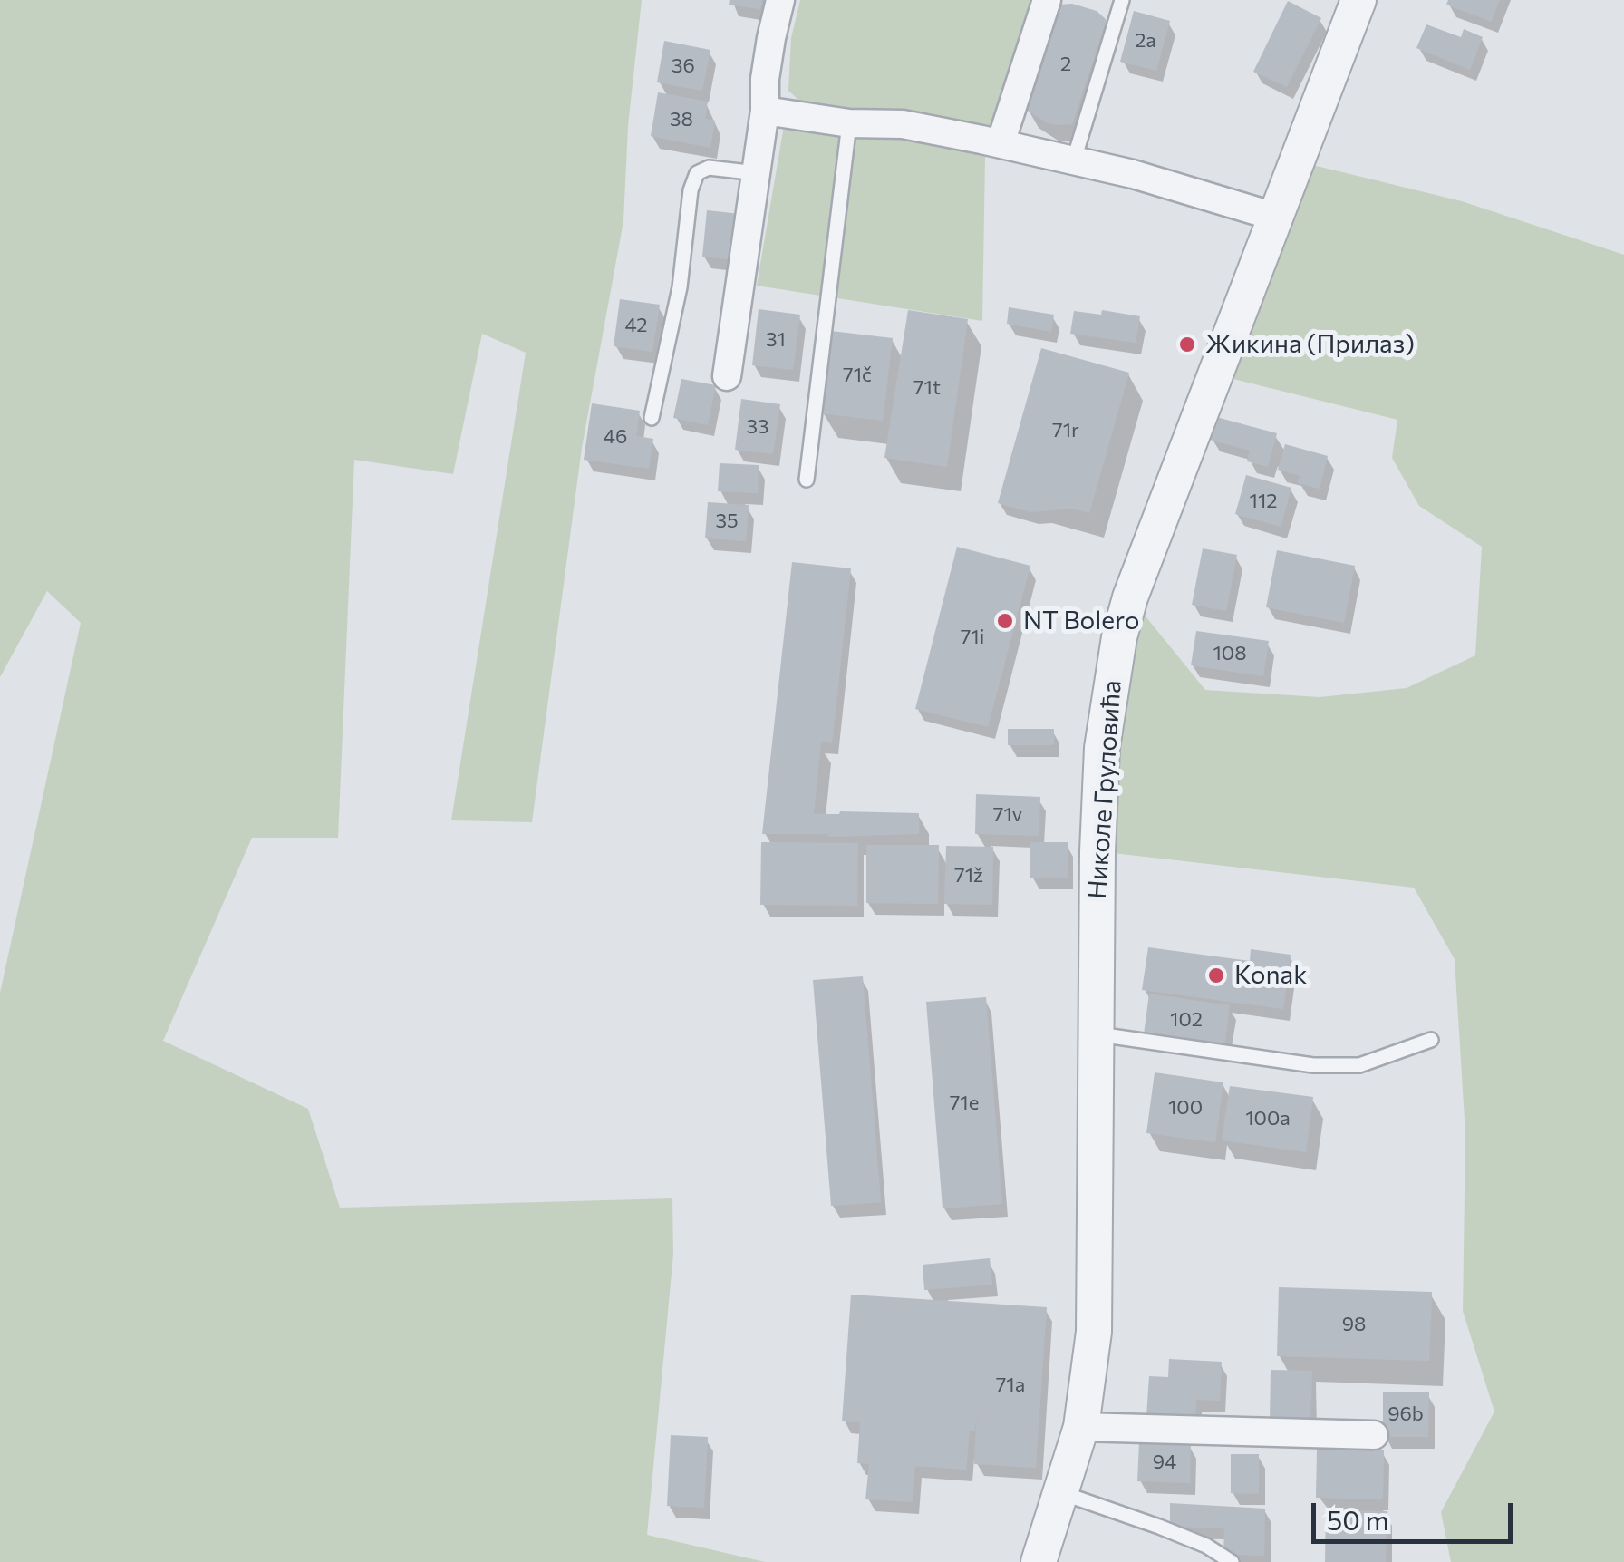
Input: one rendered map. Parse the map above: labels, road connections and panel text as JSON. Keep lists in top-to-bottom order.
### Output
{
  "streets": {
    "street": ["Николе Груловића"]
  },
  "places": ["Жикина (Прилаз)", "NT Bolero", "Konak"],
  "house_numbers": [
    "2a",
    "2",
    "36",
    "38",
    "42",
    "31",
    "71č",
    "71t",
    "33",
    "71r",
    "46",
    "112",
    "35",
    "71i",
    "108",
    "71v",
    "71ž",
    "102",
    "71e",
    "100",
    "100a",
    "98",
    "71a",
    "96b",
    "94"
  ],
  "scale_bar": "50 m"
}
